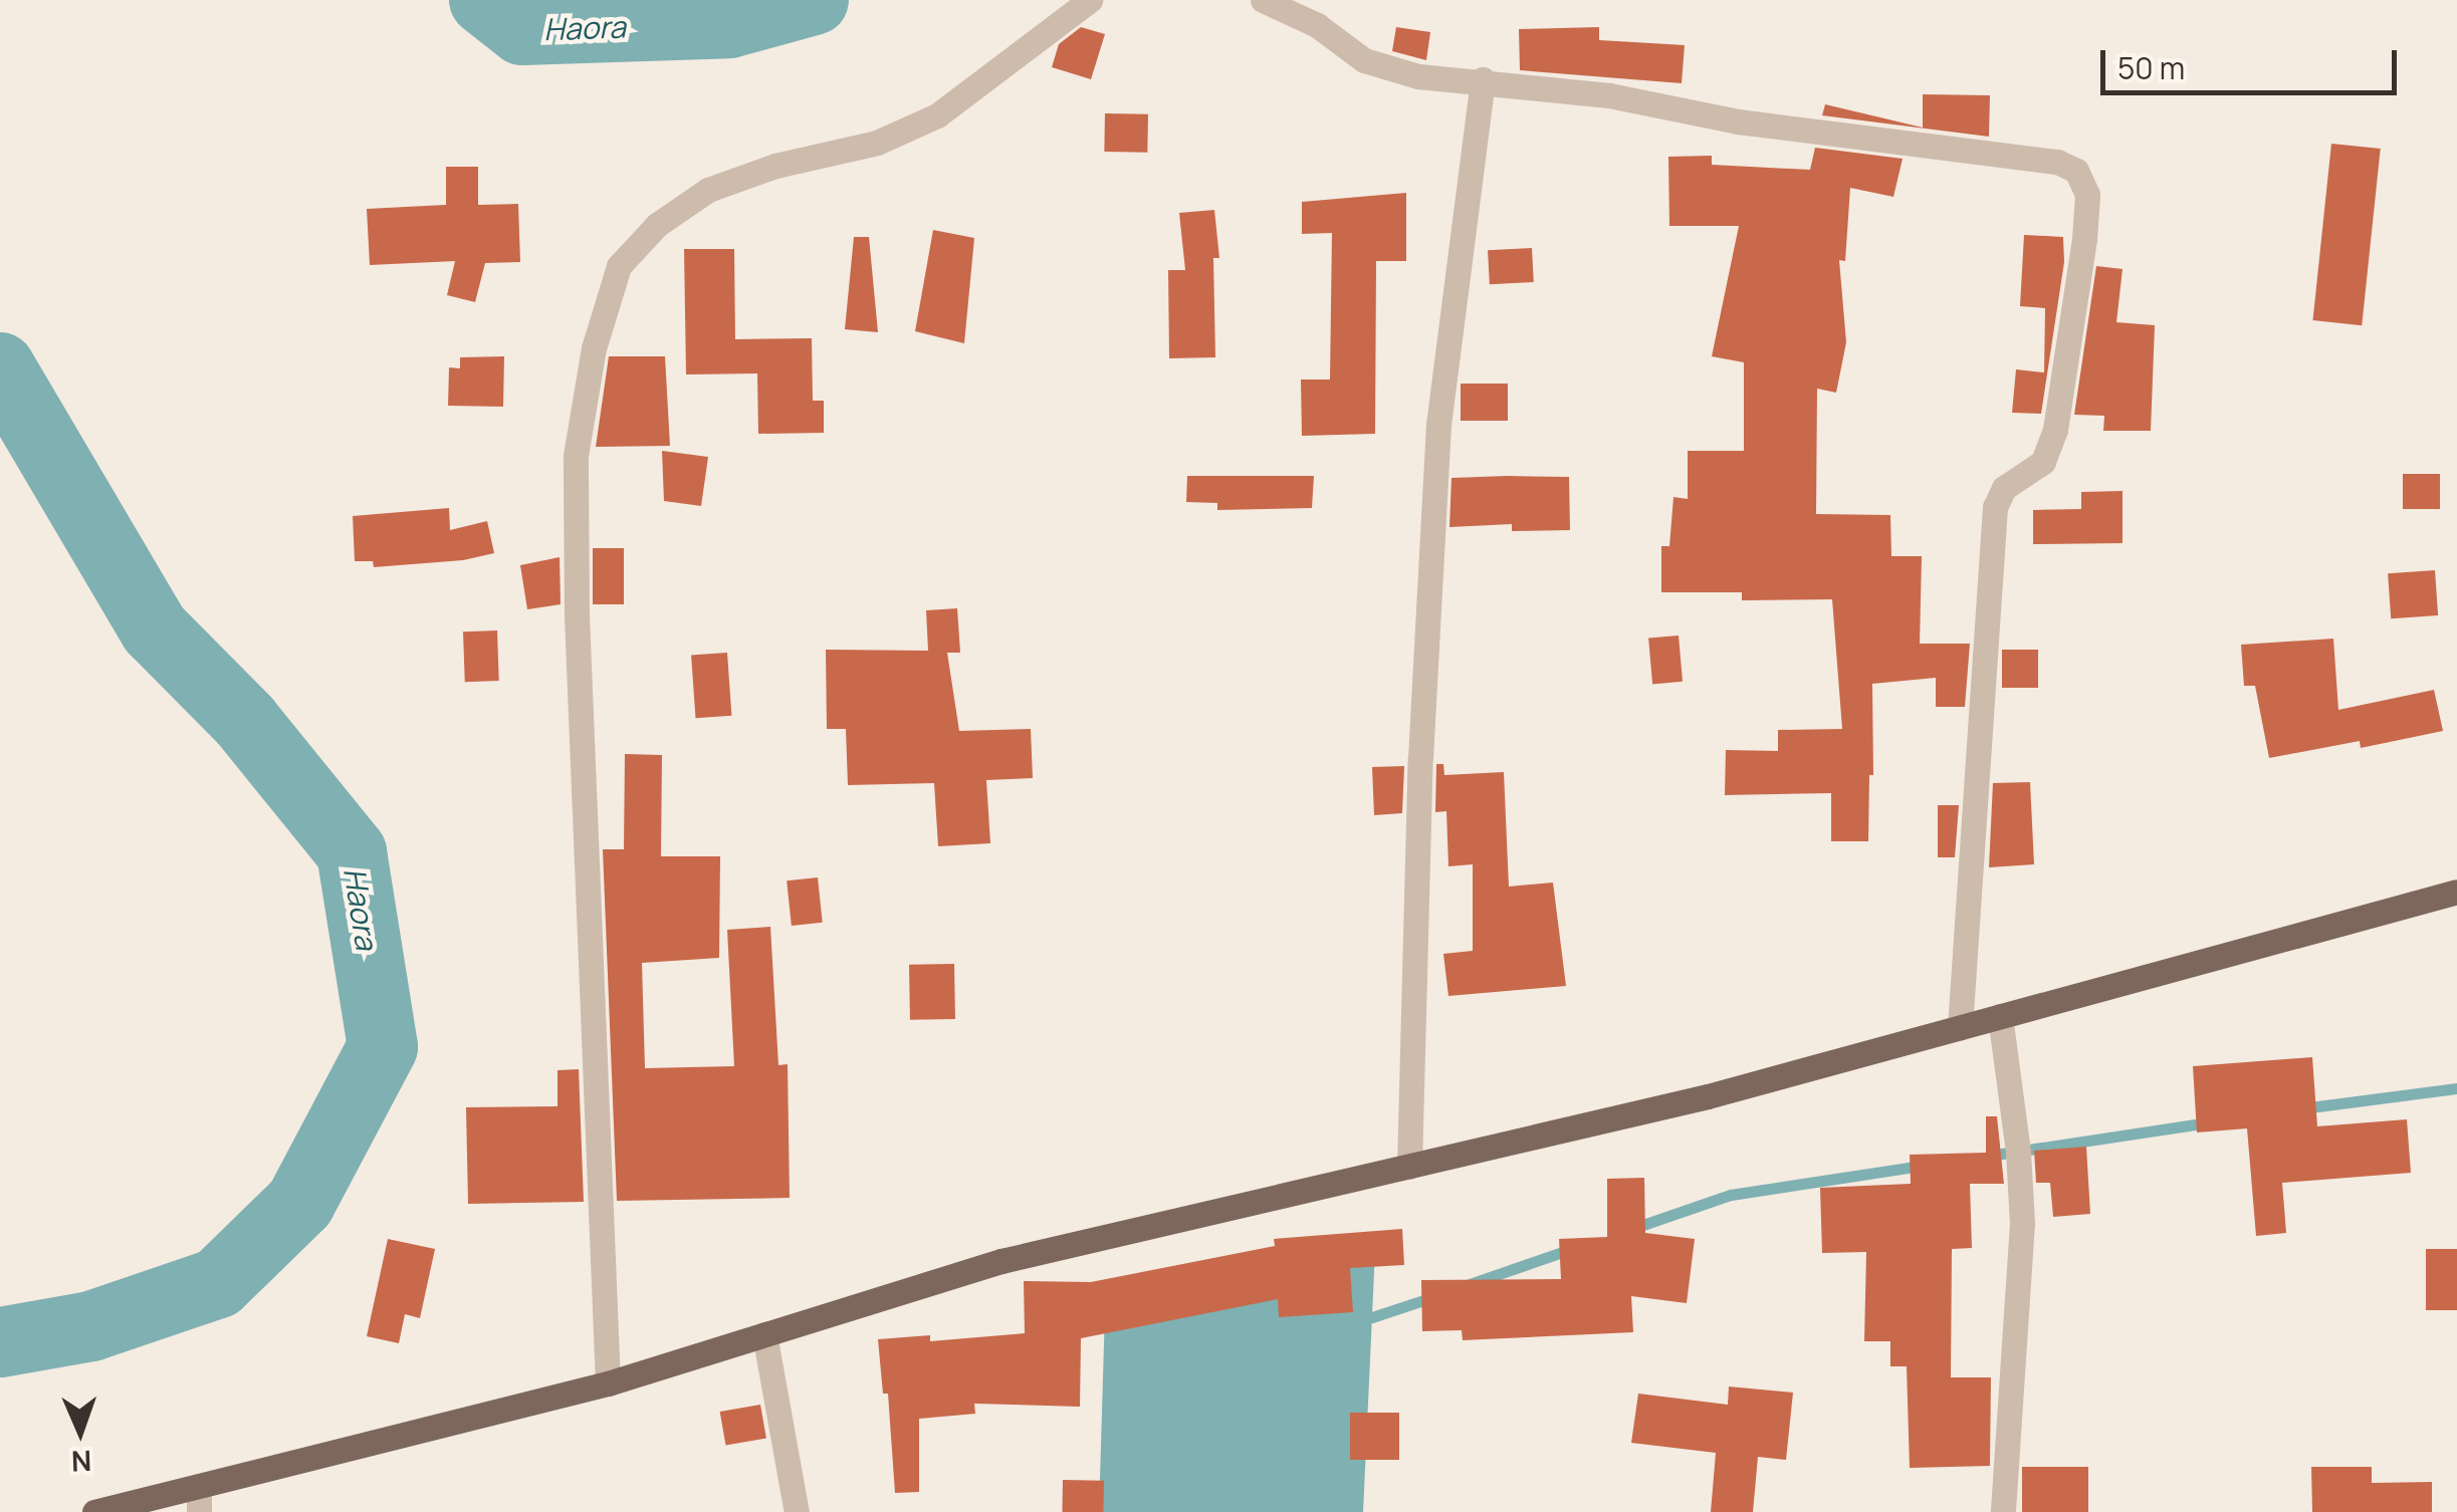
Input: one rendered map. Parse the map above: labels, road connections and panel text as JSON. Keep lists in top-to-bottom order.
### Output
{
  "water": ["Haora"],
  "scale_bar": "50 m",
  "north": "bottom"
}
